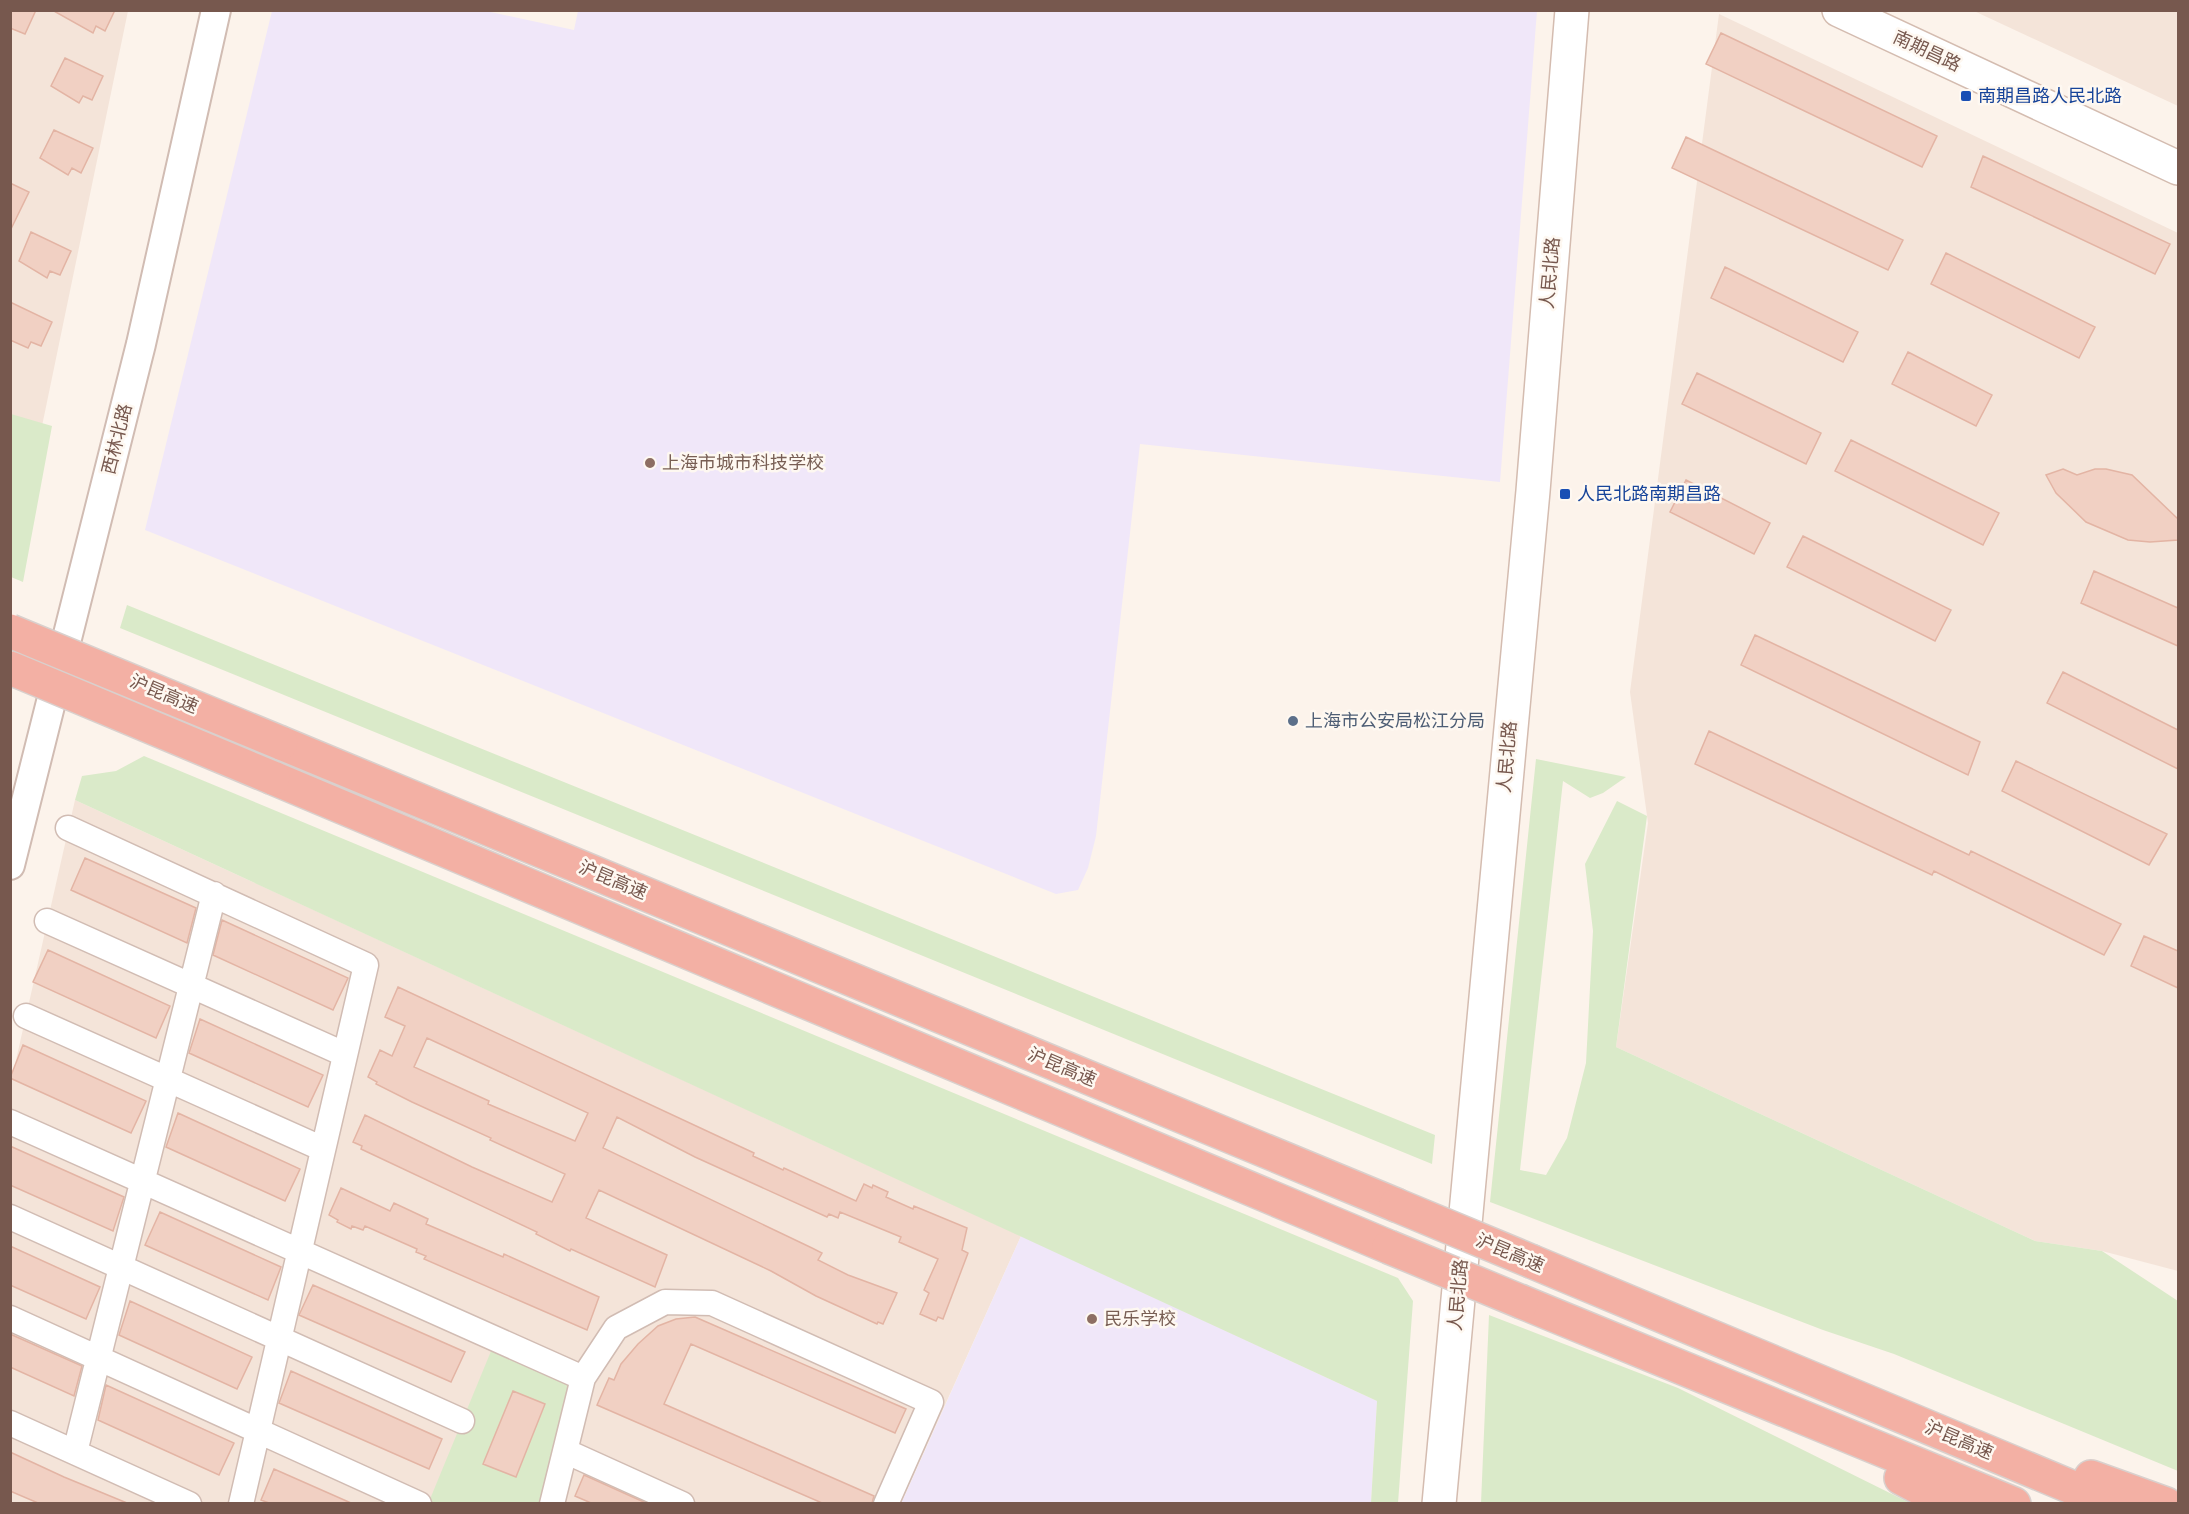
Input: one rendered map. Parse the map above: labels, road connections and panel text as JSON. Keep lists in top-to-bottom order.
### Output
{
  "streets": {
    "highway": ["沪昆高速"],
    "main road": ["南期昌路", "人民北路"],
    "street": ["西林北路"]
  },
  "places": {
    "transit": ["南期昌路人民北路", "人民北路南期昌路"],
    "other": ["上海市城市科技学校", "上海市公安局松江分局", "民乐学校"]
  }
}
